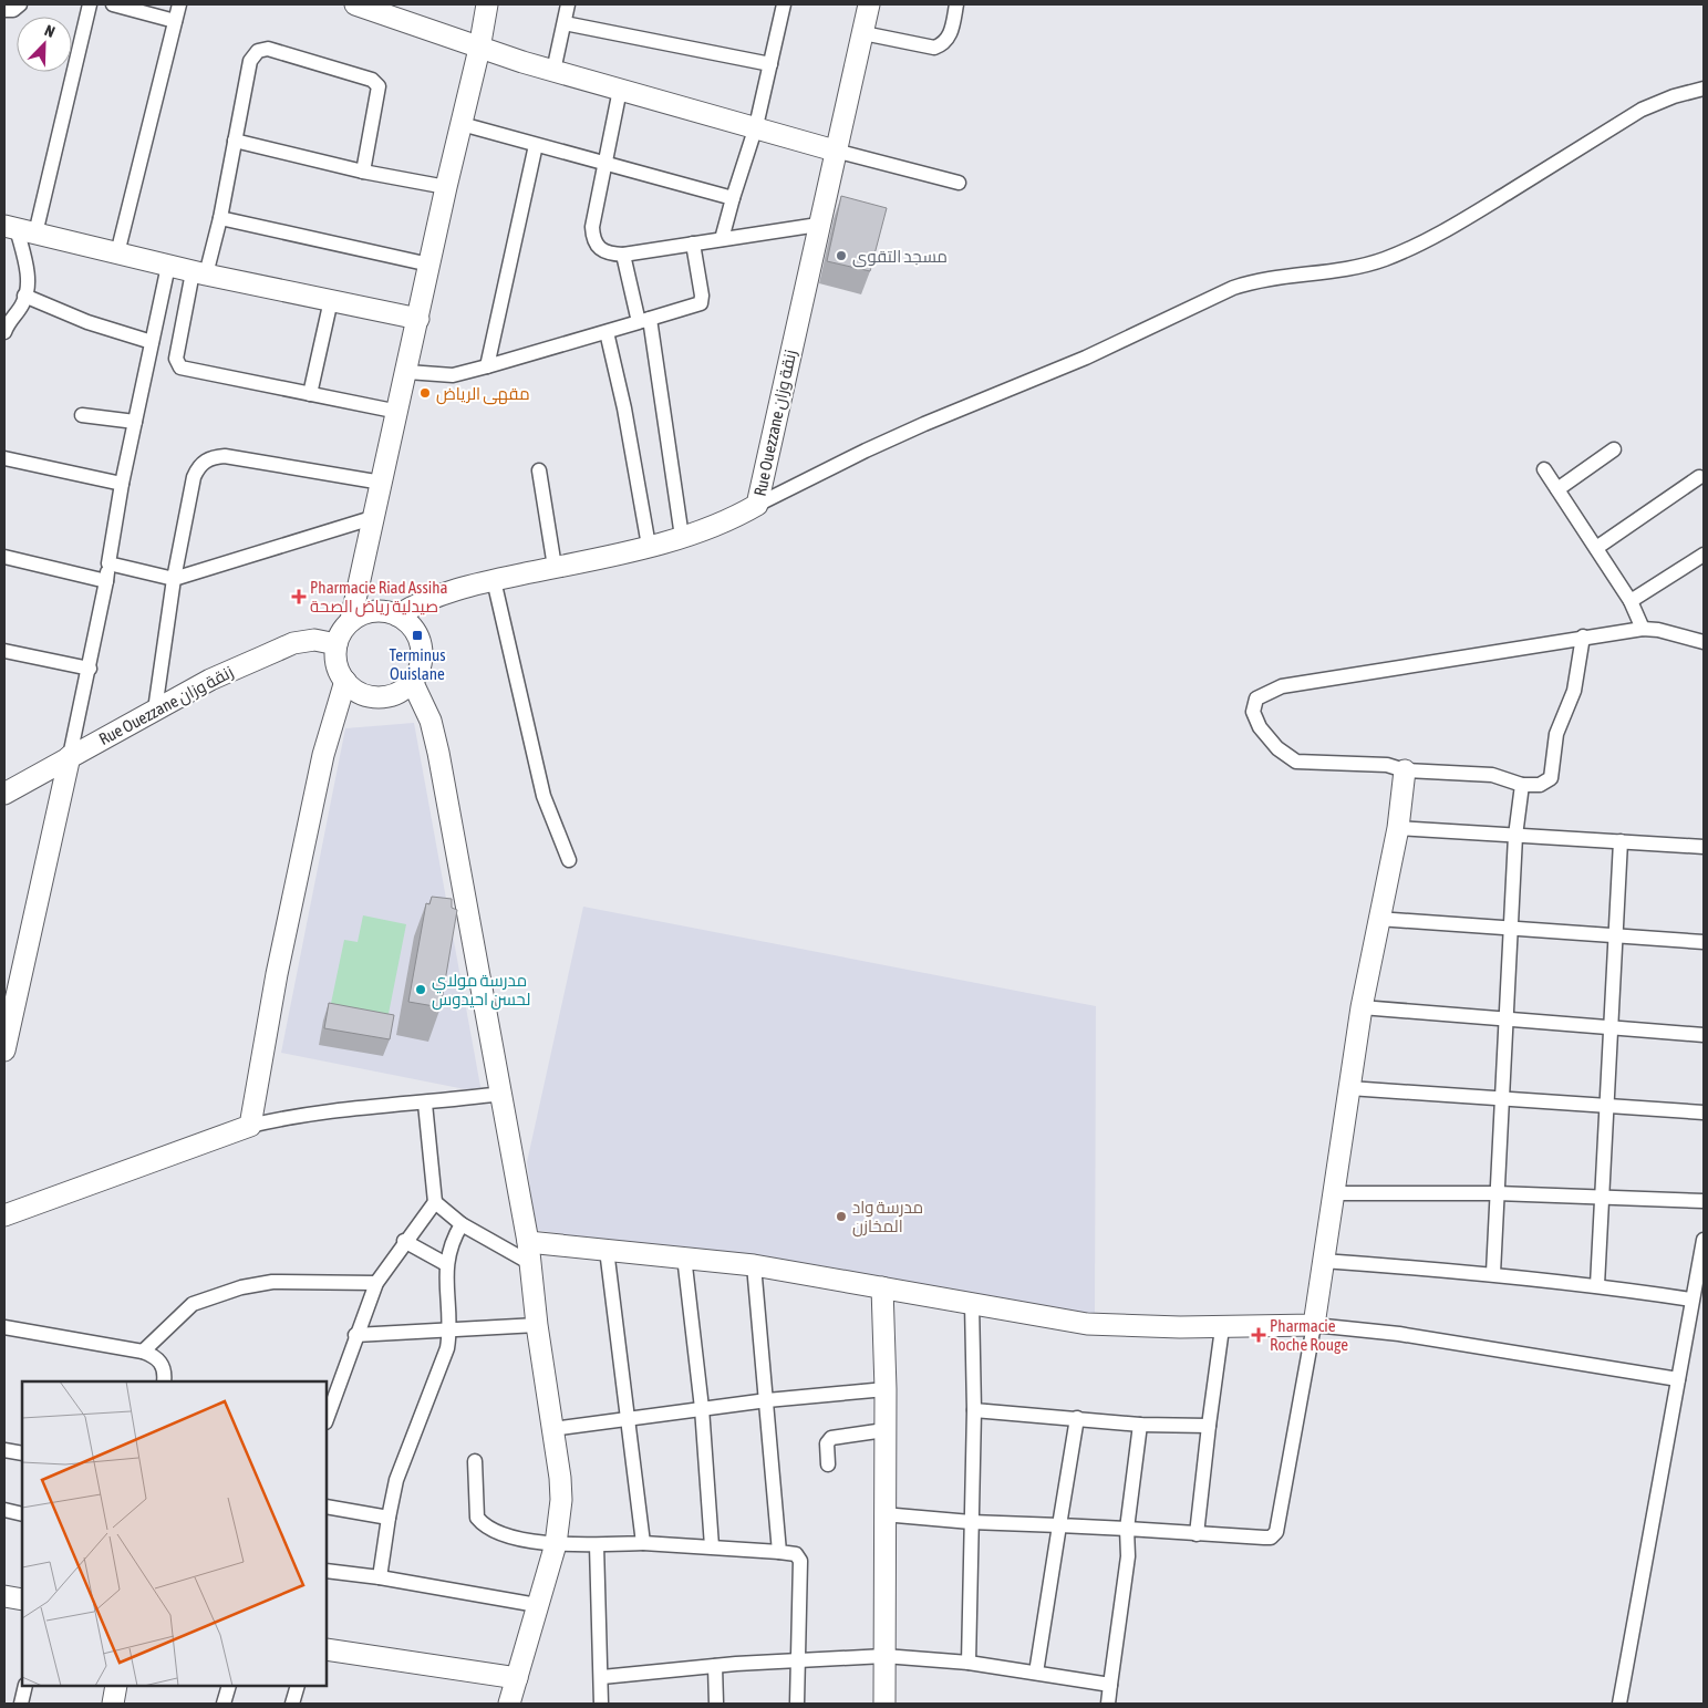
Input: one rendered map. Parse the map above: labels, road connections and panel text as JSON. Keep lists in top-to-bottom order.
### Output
{
  "streets": {
    "street": ["Rue Ouezzane زنقة وزان"]
  },
  "places": {
    "other": [
      "مسجد التقوى",
      "مقهى الرياض",
      "مدرسة مولاي لحسن احيدوس",
      "مدرسة واد المخازن"
    ],
    "health": ["Pharmacie Riad Assiha صيدلية رياض الصحة", "Pharmacie Roche Rouge"],
    "transit": ["Terminus Ouislane"]
  },
  "north": "top right"
}
